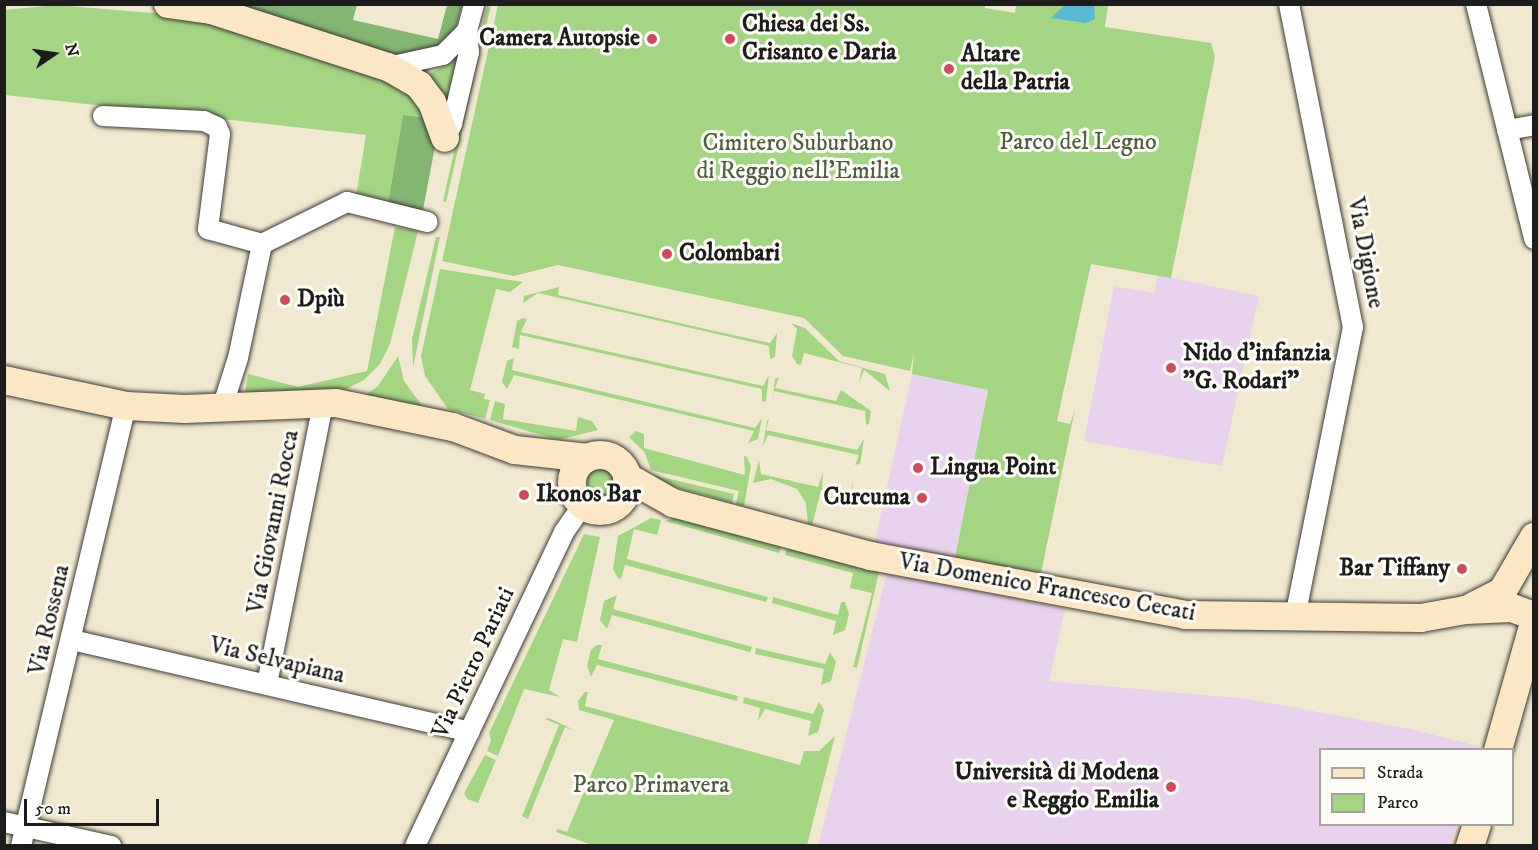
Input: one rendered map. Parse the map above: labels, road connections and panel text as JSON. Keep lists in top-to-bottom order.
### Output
{
  "streets": {
    "street": [
      "Via Digione",
      "Via Giovanni Rocca",
      "Via Domenico Francesco Cecati",
      "Via Rossena",
      "Via Selvapiana",
      "Via Pietro Pariati"
    ]
  },
  "crossings": [
    ["Via Digione", "Via Domenico Francesco Cecati"],
    ["Via Giovanni Rocca", "Via Selvapiana"],
    ["Via Domenico Francesco Cecati", "Via Pietro Pariati"],
    ["Via Rossena", "Via Selvapiana"],
    ["Via Selvapiana", "Via Pietro Pariati"]
  ],
  "parks": ["Parco del Legno", "Cimitero Suburbano di Reggio nell'Emilia", "Parco Primavera"],
  "places": [
    "Camera Autopsie",
    "Chiesa dei Ss. Crisanto e Daria",
    "Altare della Patria",
    "Colombari",
    "Dpiù",
    "Nido d'infanzia \"G. Rodari\"",
    "Lingua Point",
    "Ikonos Bar",
    "Curcuma",
    "Bar Tiffany",
    "Università di Modena e Reggio Emilia"
  ],
  "legend": ["Strada", "Parco"],
  "scale_bar": "50 m",
  "north": "right"
}
